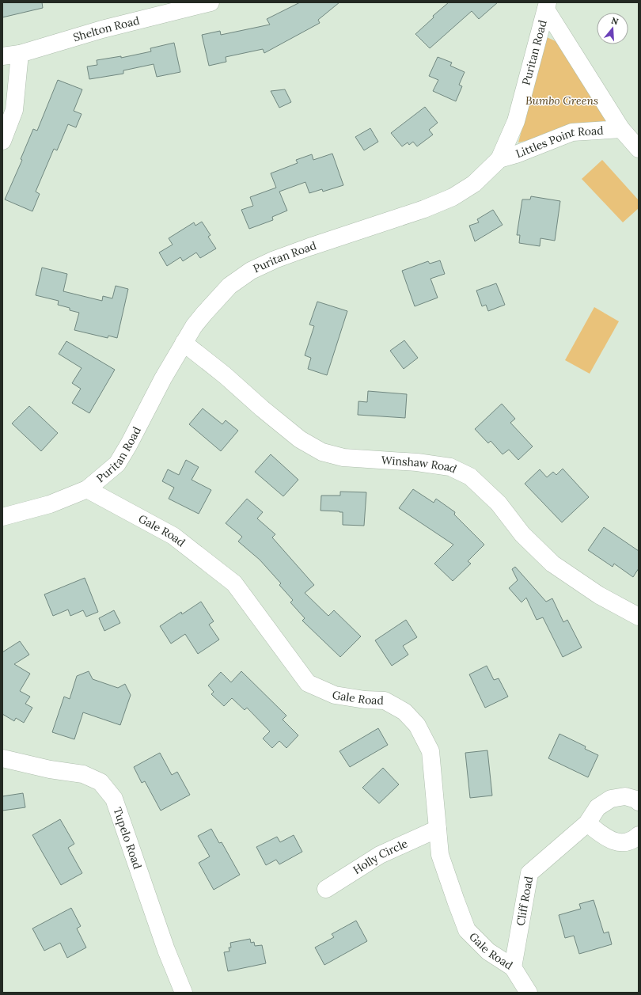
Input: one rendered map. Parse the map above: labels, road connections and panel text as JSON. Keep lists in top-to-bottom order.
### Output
{
  "streets": {
    "street": [
      "Shelton Road",
      "Puritan Road",
      "Littles Point Road",
      "Winshaw Road",
      "Gale Road",
      "Tupelo Road",
      "Holly Circle",
      "Cliff Road"
    ]
  },
  "crossings": [
    ["Puritan Road", "Littles Point Road"],
    ["Puritan Road", "Winshaw Road"],
    ["Puritan Road", "Gale Road"],
    ["Gale Road", "Holly Circle"],
    ["Gale Road", "Cliff Road"]
  ],
  "parks": ["Bumbo Greens"],
  "north": "top"
}
